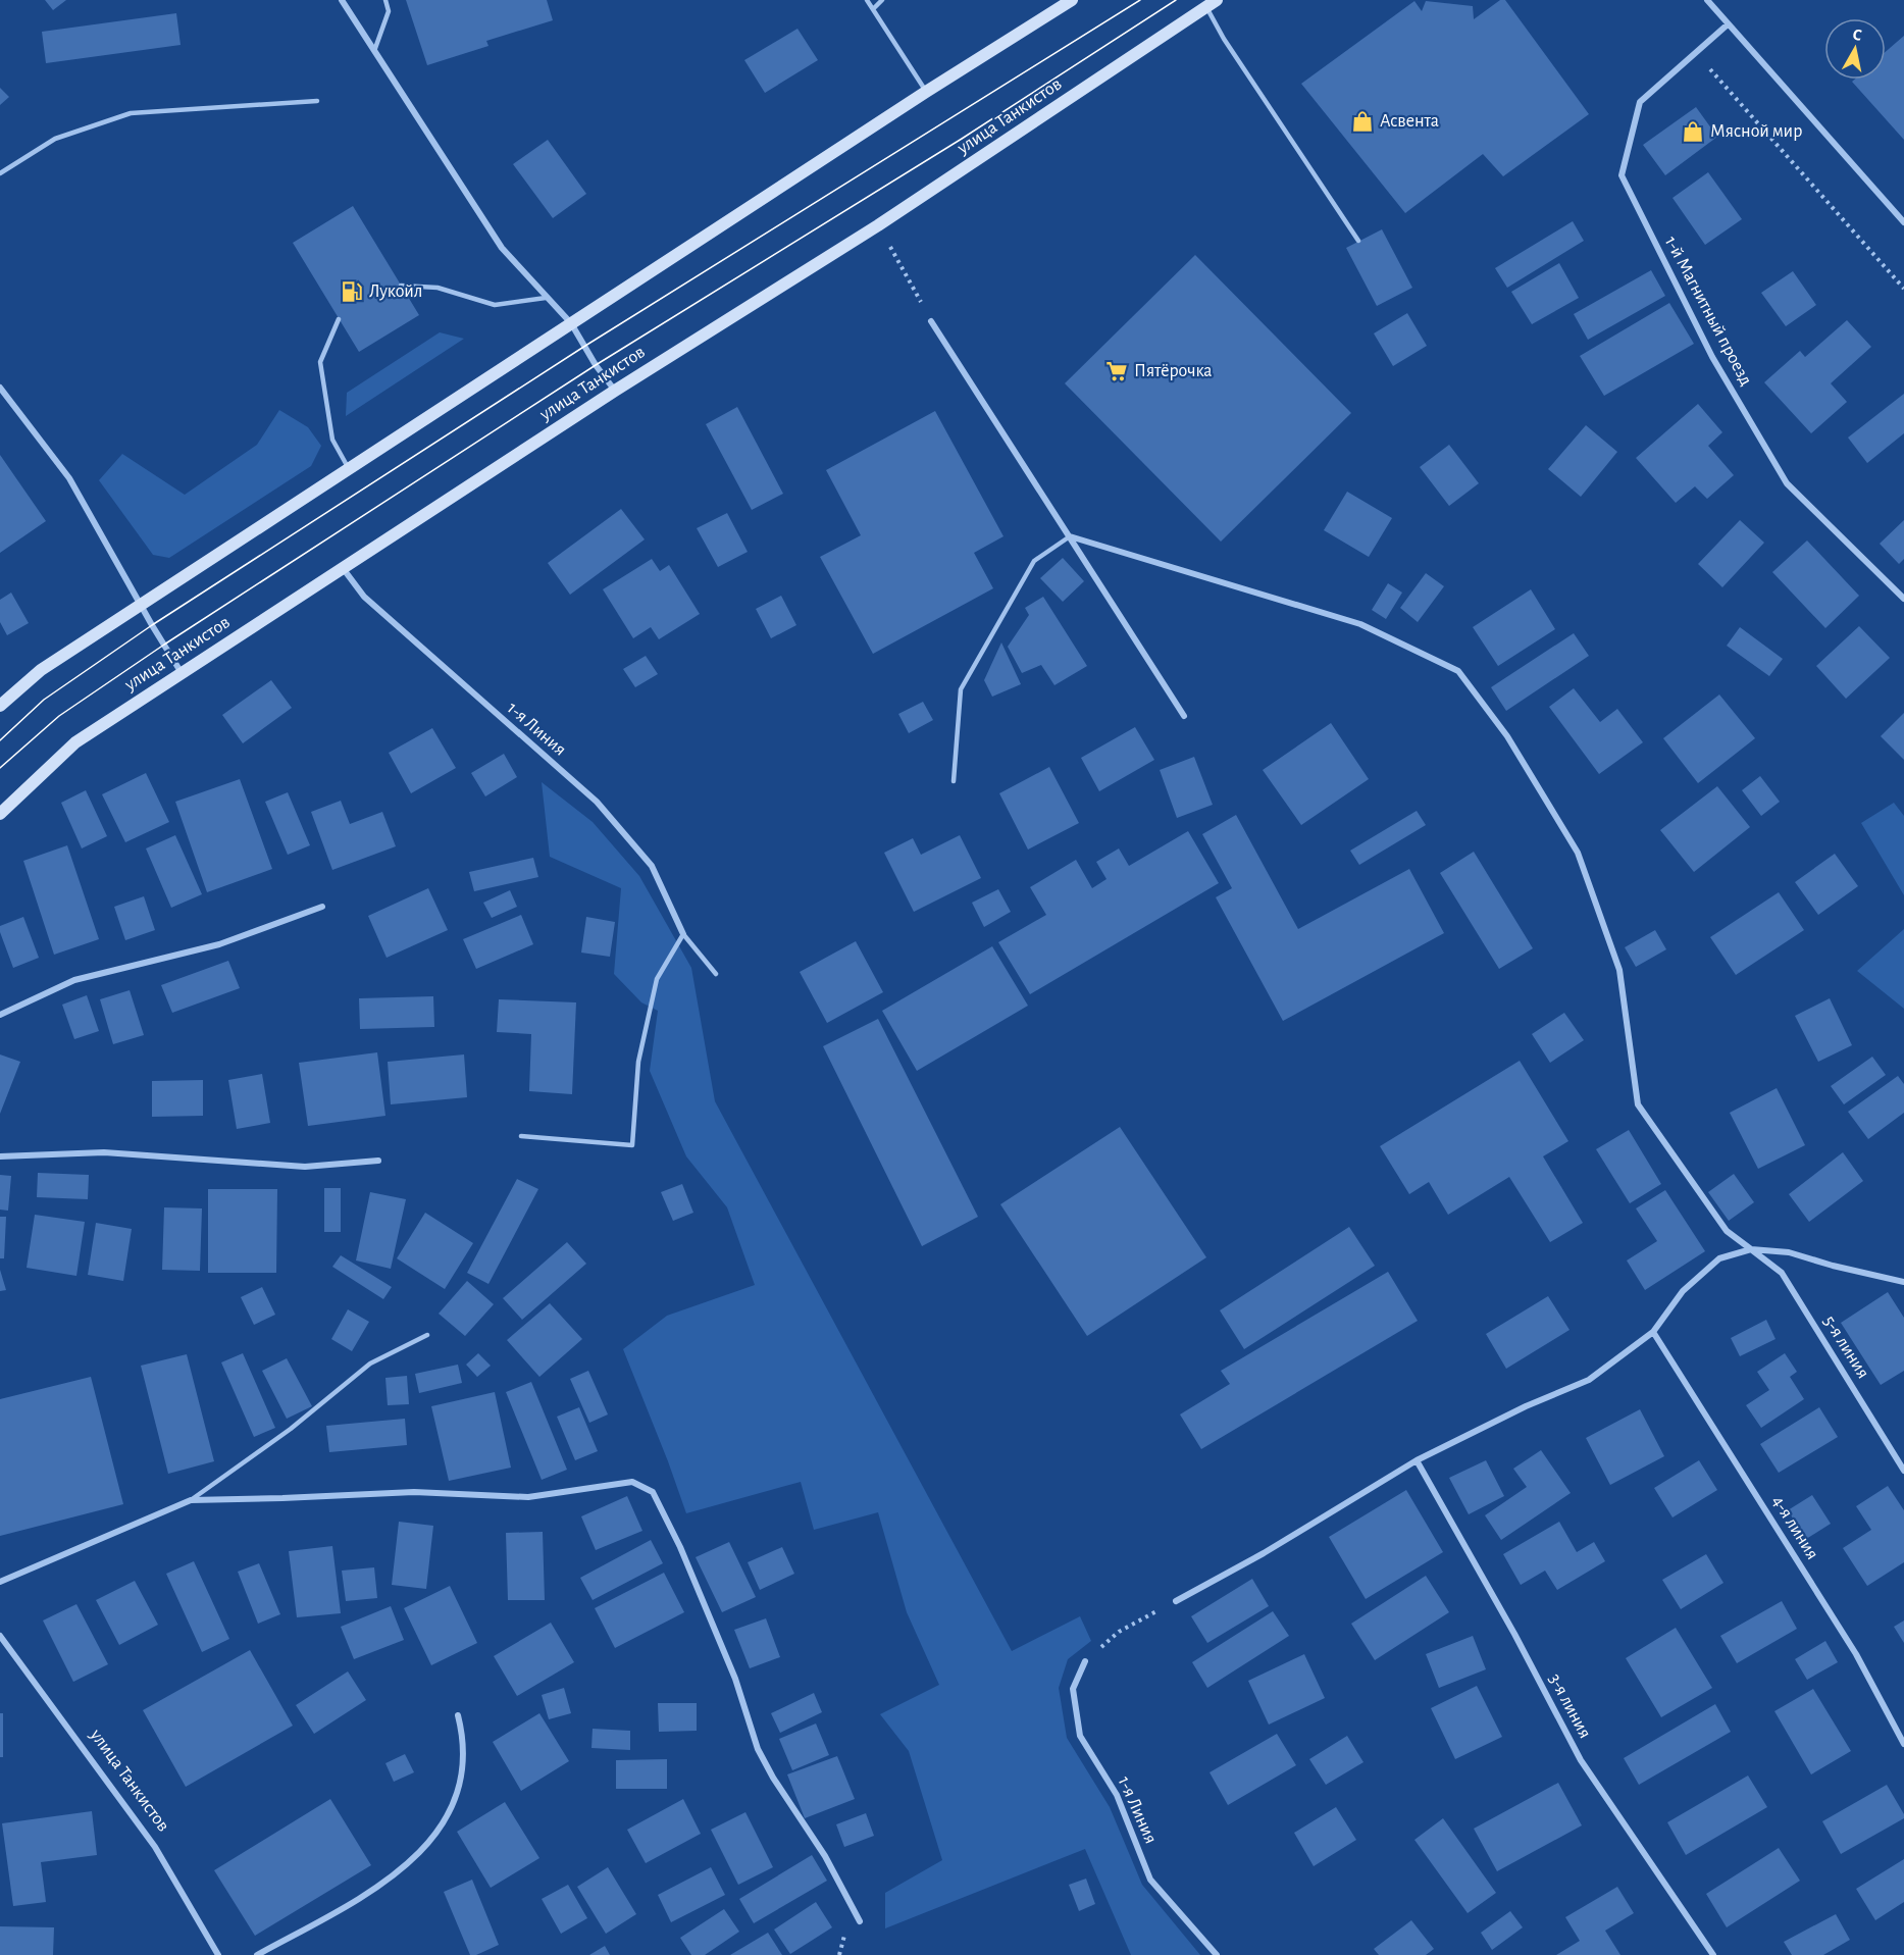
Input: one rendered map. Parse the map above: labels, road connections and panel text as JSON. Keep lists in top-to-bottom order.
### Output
{
  "streets": {
    "main road": ["улица Танкистов"],
    "street": [
      "1-й Магнитный проезд",
      "1-я Линия",
      "5-я линия",
      "4-я линия",
      "3-я линия"
    ]
  },
  "crossings": [
    ["улица Танкистов", "1-я Линия"]
  ],
  "places": {
    "shop": ["Асвента", "Мясной мир"],
    "fuel station": ["Лукойл"],
    "supermarket": ["Пятёрочка"]
  },
  "north": "top"
}
